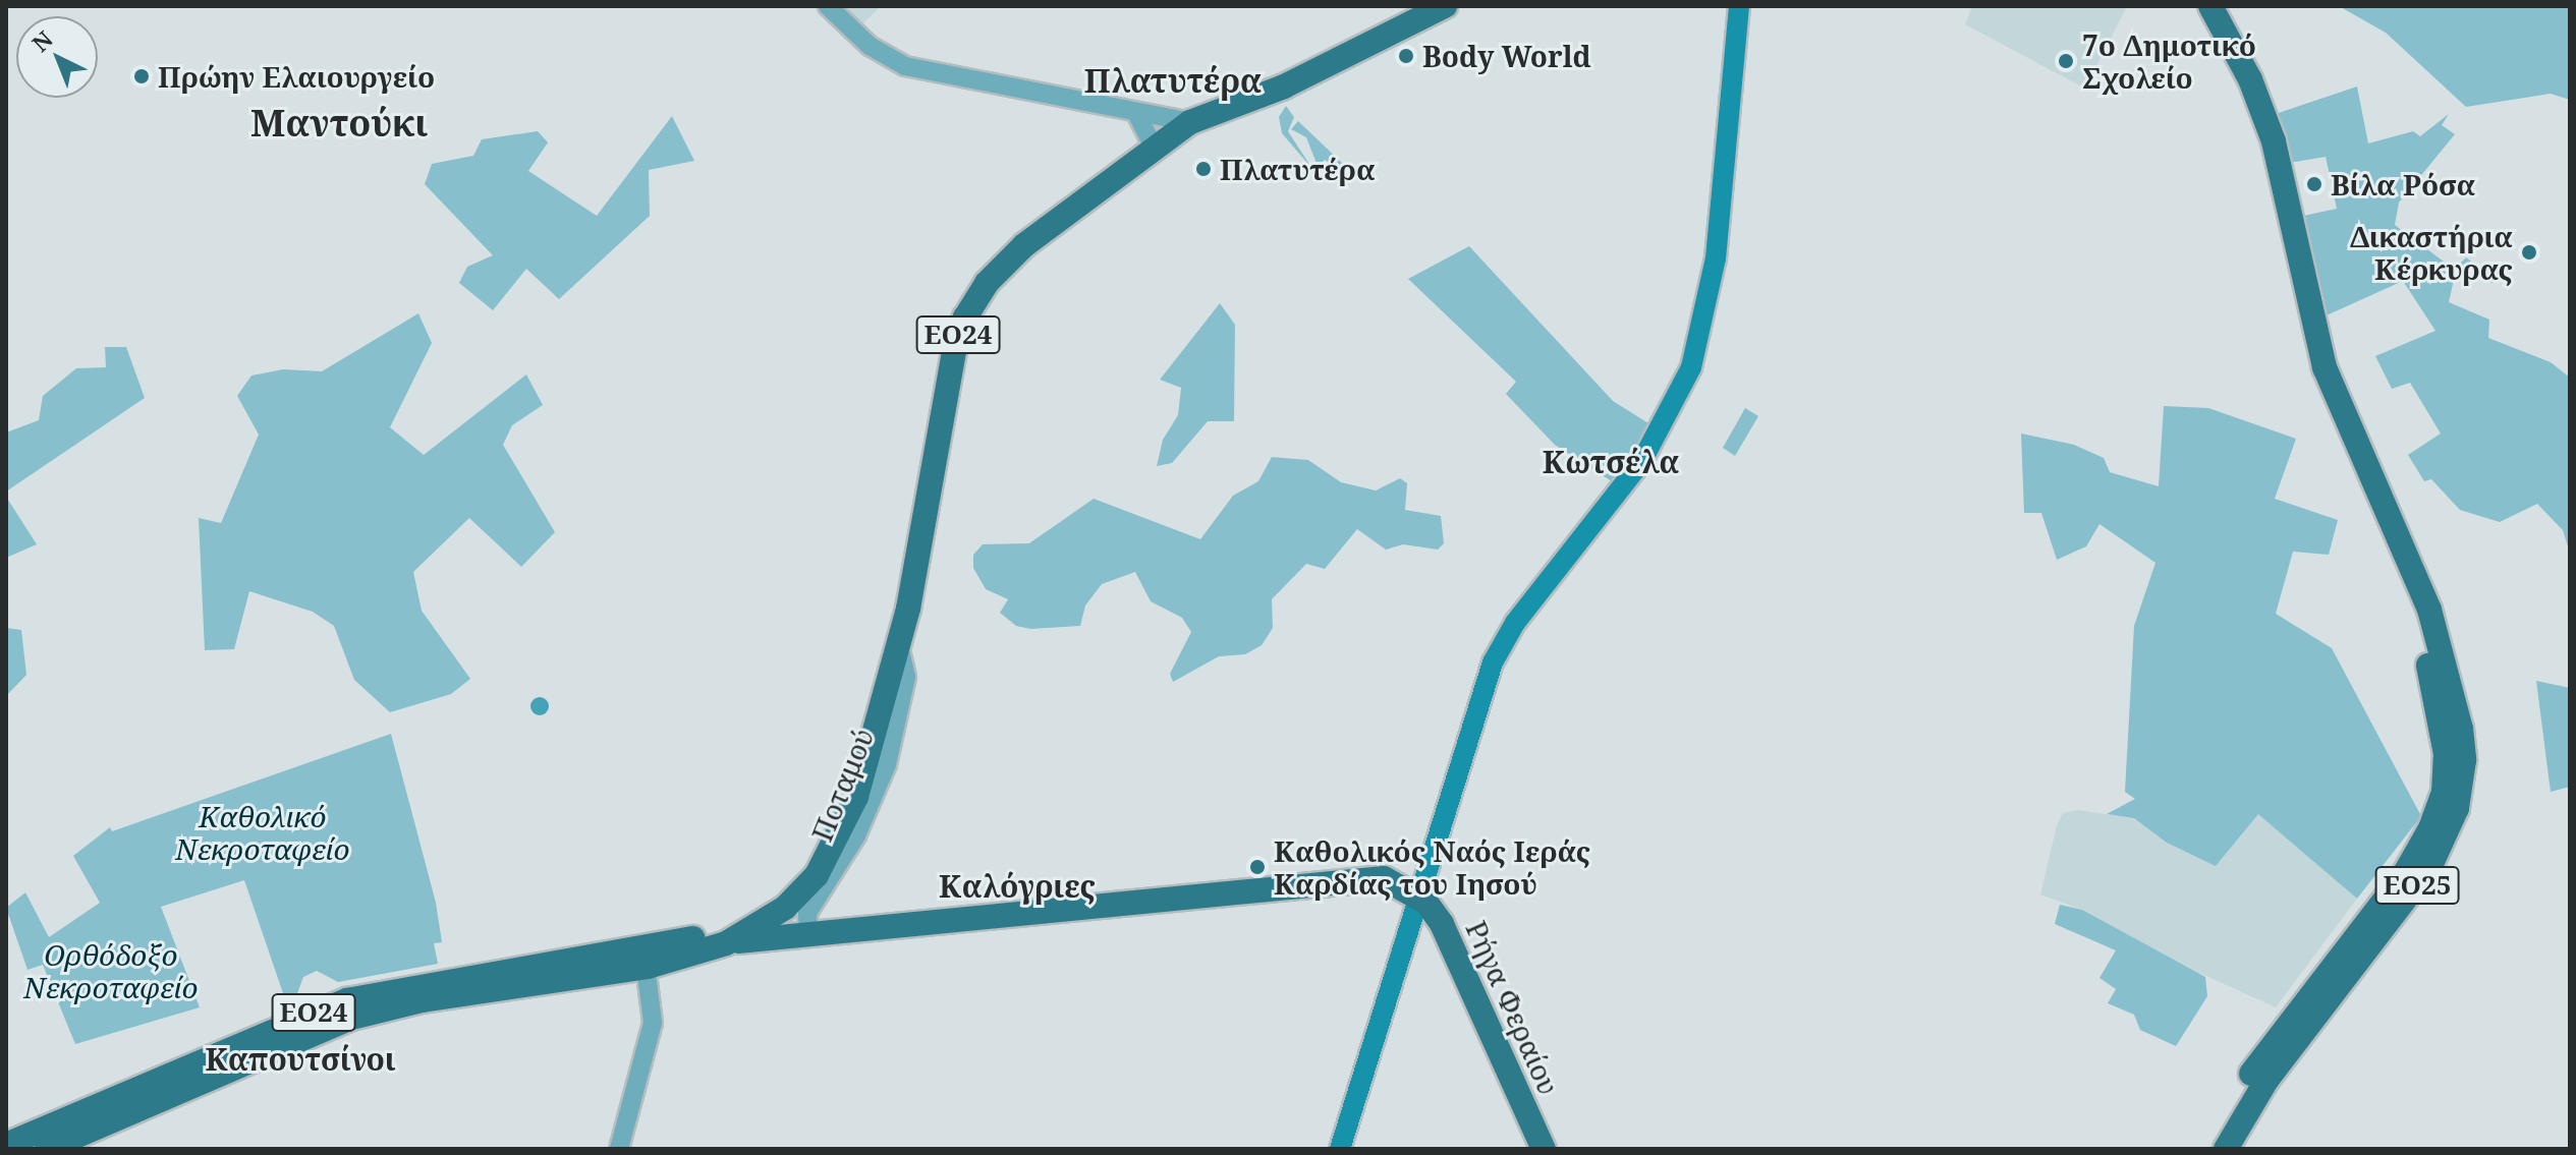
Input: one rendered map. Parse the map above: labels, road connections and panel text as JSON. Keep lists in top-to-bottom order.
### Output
{
  "streets": {
    "main road": ["ΕΟ24", "ΕΟ25", "Ρήγα Φεραίου"],
    "street": ["Ποταμού"]
  },
  "crossings": [
    ["ΕΟ24", "Ποταμού"]
  ],
  "districts": [
    "Πλατυτέρα",
    "Μαντούκι",
    "Κωτσέλα",
    "Καλόγριες",
    "Καπουτσίνοι"
  ],
  "parks": ["Καθολικό Νεκροταφείο", "Ορθόδοξο Νεκροταφείο"],
  "places": [
    "Body World",
    "7ο Δημοτικό Σχολείο",
    "Πρώην Ελαιουργείο",
    "Πλατυτέρα",
    "Βίλα Ρόσα",
    "Δικαστήρια Κέρκυρας",
    "Καθολικός Ναός Ιεράς Καρδίας του Ιησού"
  ],
  "north": "top left"
}
